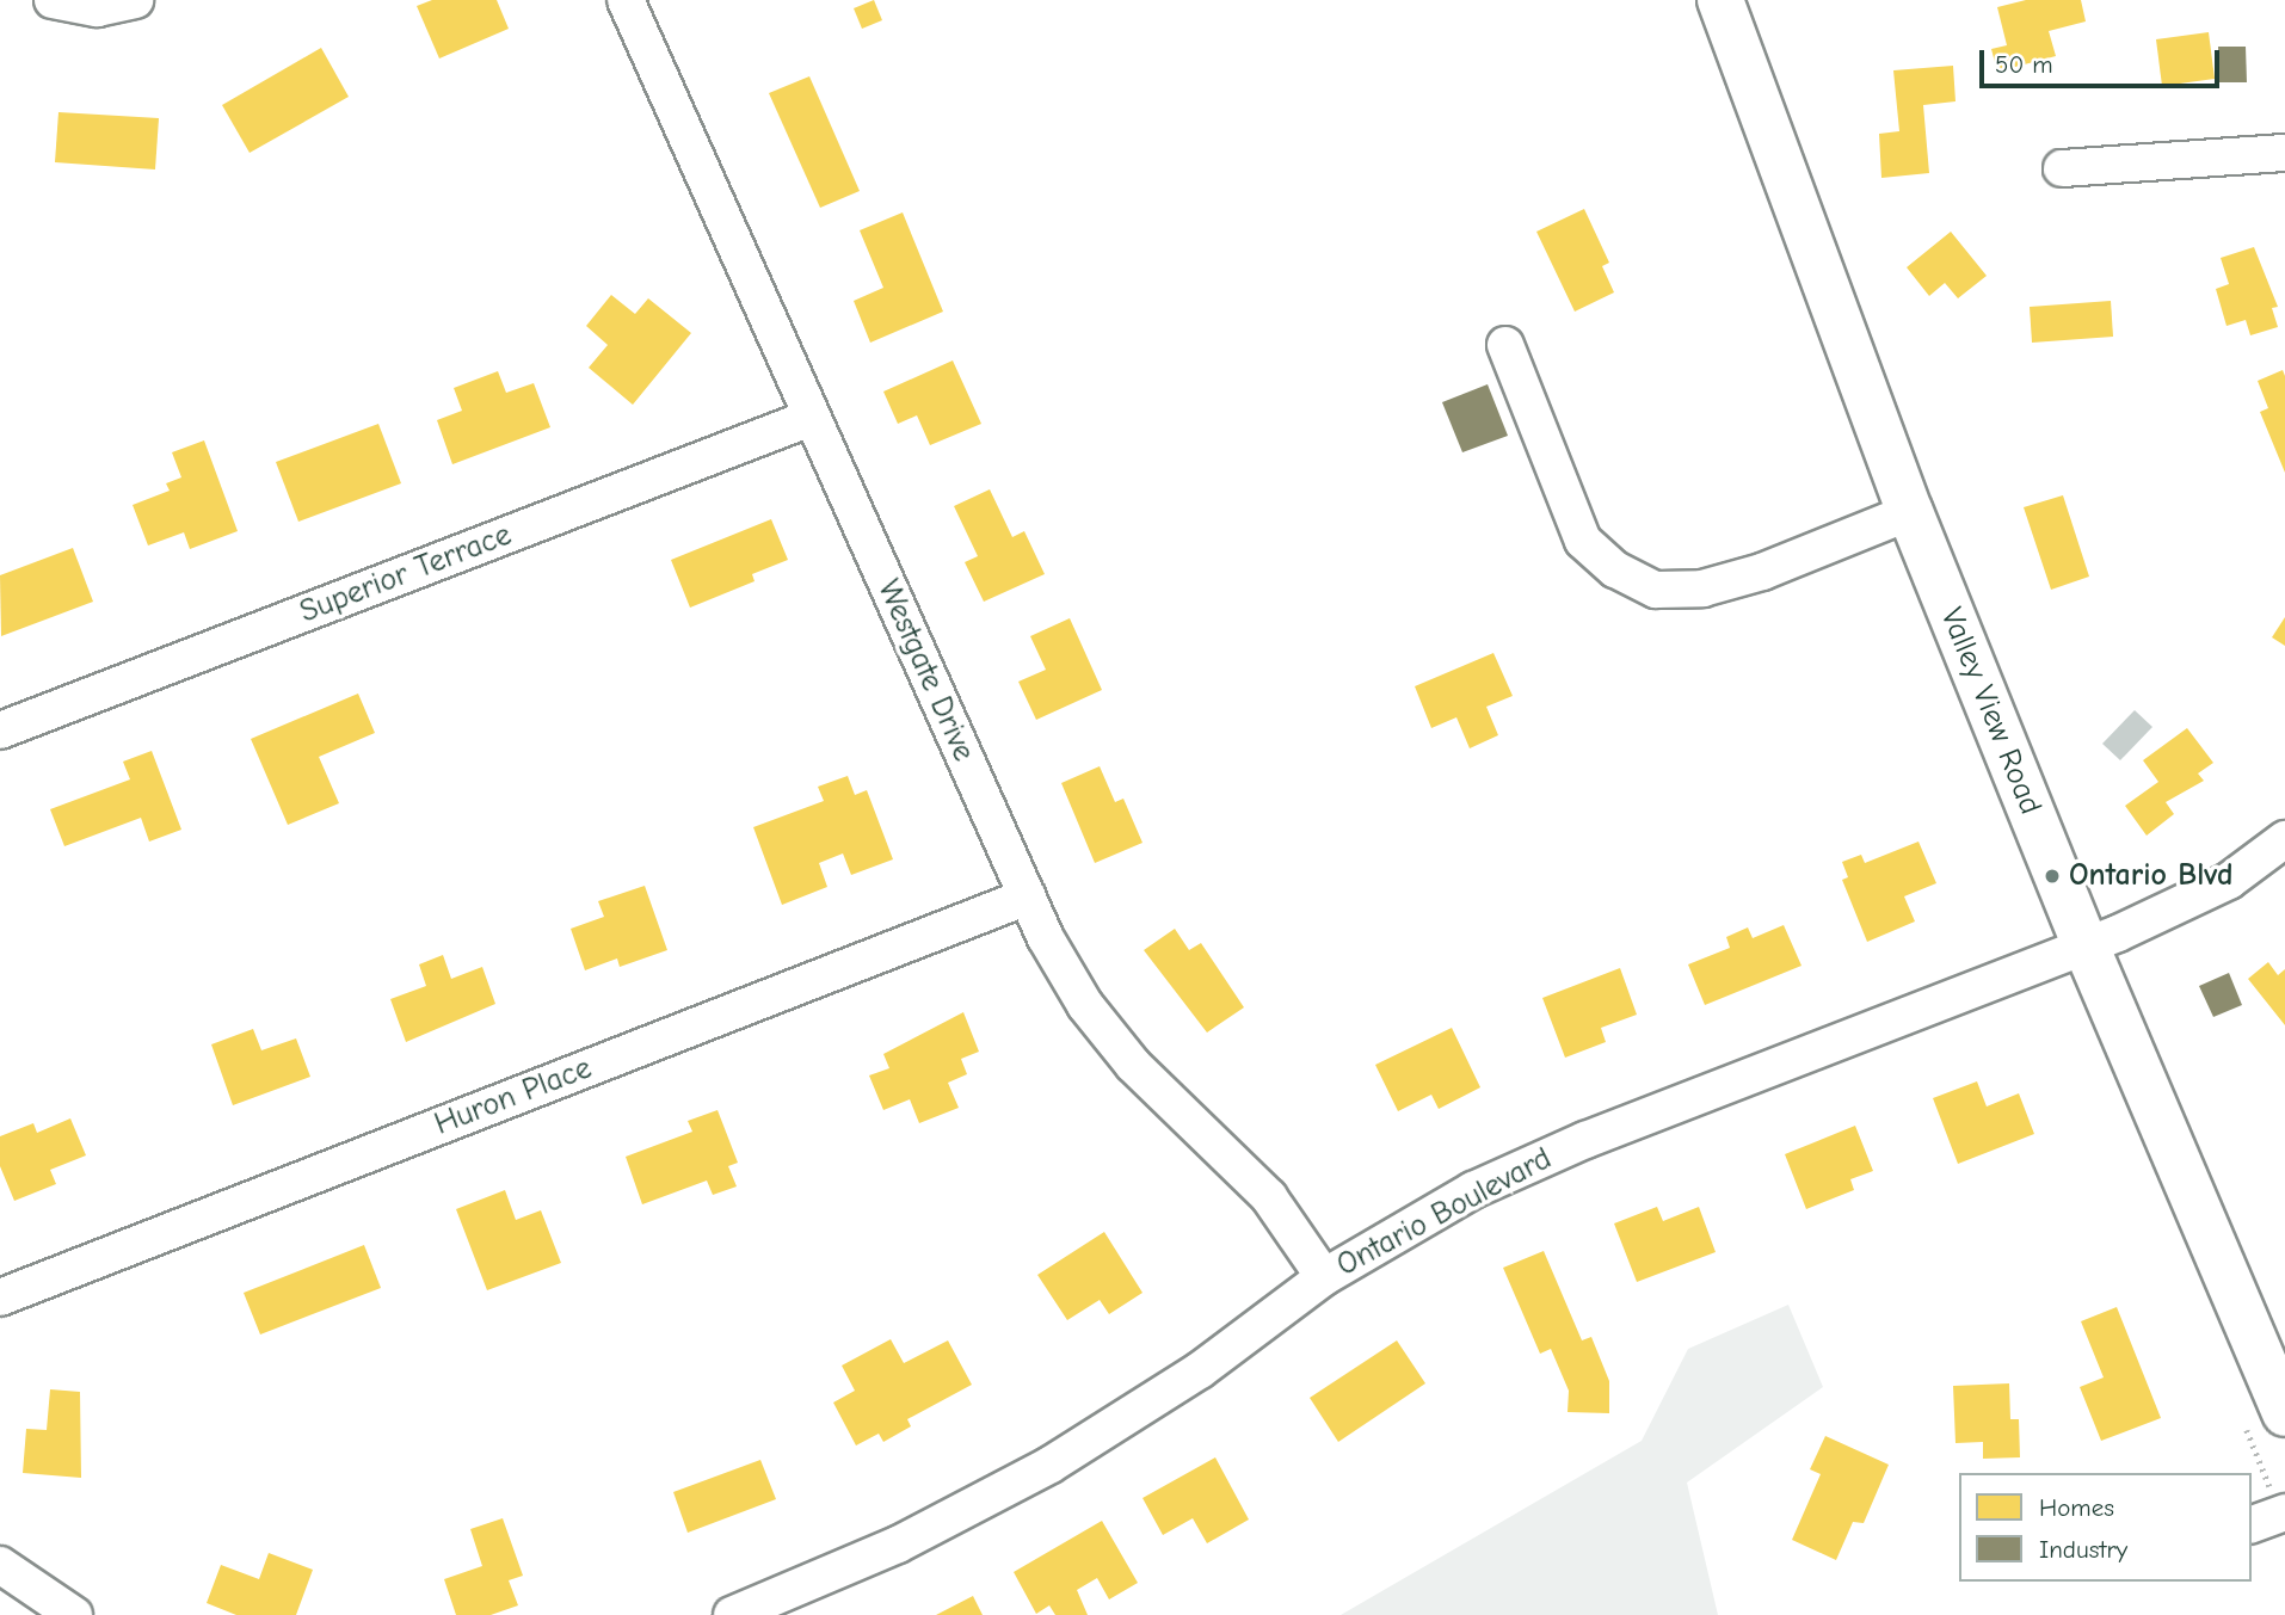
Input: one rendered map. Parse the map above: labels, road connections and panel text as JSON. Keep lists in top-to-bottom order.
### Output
{
  "streets": {
    "main road": ["Valley View Road"],
    "street": [
      "Superior Terrace",
      "Westgate Drive",
      "Huron Place",
      "Ontario Boulevard"
    ]
  },
  "crossings": [
    ["Superior Terrace", "Westgate Drive"],
    ["Westgate Drive", "Huron Place"],
    ["Westgate Drive", "Ontario Boulevard"],
    ["Valley View Road", "Ontario Boulevard"]
  ],
  "places": ["Ontario Blvd"],
  "legend": ["Homes", "Industry"],
  "scale_bar": "50 m"
}
